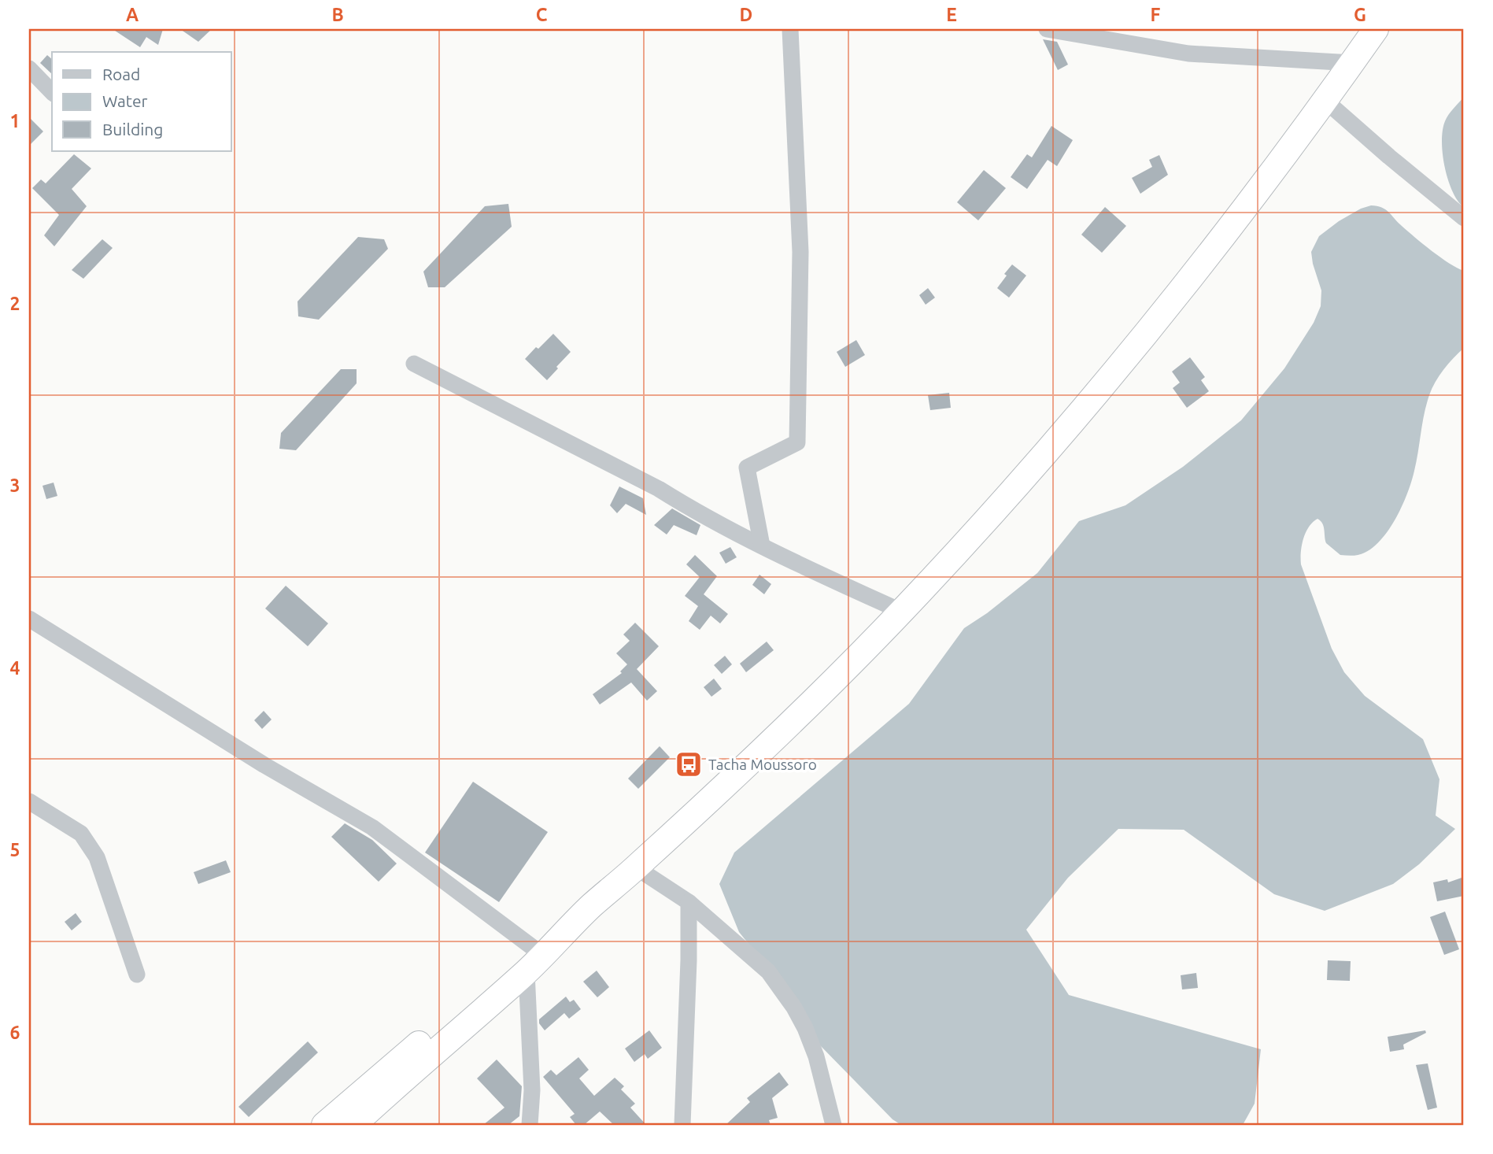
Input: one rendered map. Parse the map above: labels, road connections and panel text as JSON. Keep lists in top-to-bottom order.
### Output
{
  "places": {
    "bus stop": ["Tacha Moussoro"]
  },
  "legend": ["Road", "Water", "Building"],
  "grid": {
    "columns": [
      "A",
      "B",
      "C",
      "D",
      "E",
      "F",
      "G"
    ],
    "rows": [
      "1",
      "2",
      "3",
      "4",
      "5",
      "6"
    ]
  }
}
